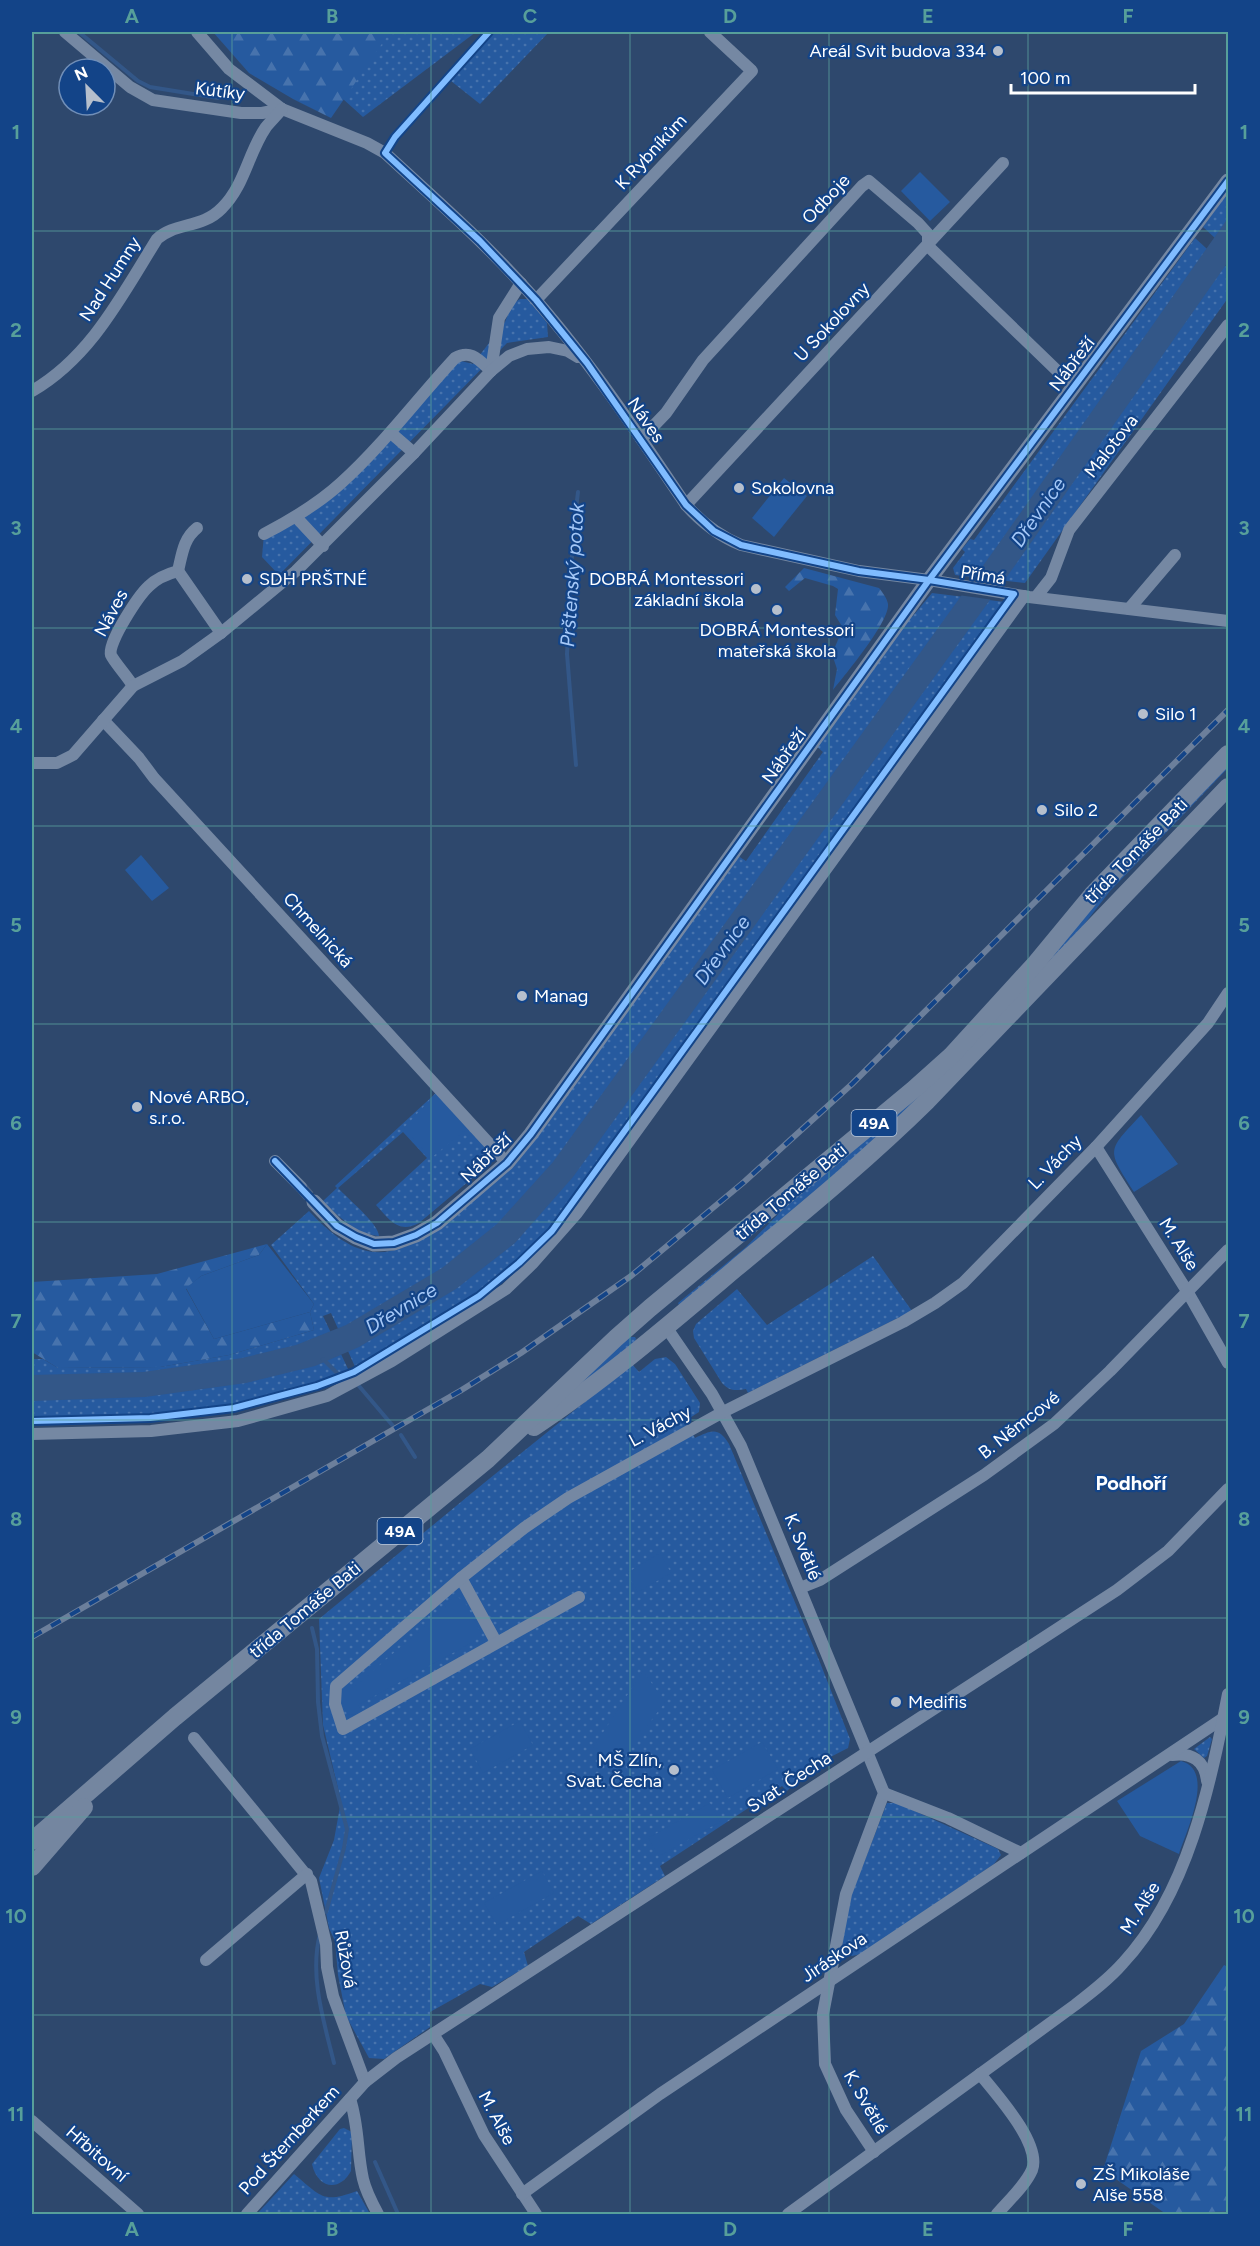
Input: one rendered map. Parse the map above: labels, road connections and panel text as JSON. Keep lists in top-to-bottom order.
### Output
{
  "streets": {
    "main road": ["třída Tomáše Bati", "49A"],
    "street": [
      "Kútíky",
      "K Rybníkům",
      "Odboje",
      "Nad Humny",
      "U Sokolovny",
      "Nábřeží",
      "Náves",
      "Malotova",
      "Přímá",
      "Chmelnická",
      "L. Váchy",
      "M. Alše",
      "B. Němcové",
      "K. Světlé",
      "Svat. Čecha",
      "Jiráskova",
      "Růžová",
      "Pod Šternberkem",
      "Hřbitovní"
    ]
  },
  "crossings": [
    ["Kútíky", "Nad Humny"],
    ["Kútíky", "Náves"],
    ["K Rybníkům", "Náves"],
    ["Odboje", "U Sokolovny"],
    ["Odboje", "Nábřeží"],
    ["Odboje", "Náves"],
    ["U Sokolovny", "Náves"],
    ["Nábřeží", "Náves"],
    ["Nábřeží", "Chmelnická"],
    ["Náves", "Přímá"],
    ["Náves", "Chmelnická"],
    ["Malotova", "Přímá"],
    ["třída Tomáše Bati", "K. Světlé"],
    ["L. Váchy", "M. Alše"],
    ["L. Váchy", "K. Světlé"],
    ["M. Alše", "B. Němcové"],
    ["M. Alše", "K. Světlé"],
    ["M. Alše", "Svat. Čecha"],
    ["M. Alše", "Jiráskova"],
    ["B. Němcové", "K. Světlé"],
    ["K. Světlé", "Svat. Čecha"],
    ["K. Světlé", "Jiráskova"],
    ["Svat. Čecha", "Růžová"],
    ["Svat. Čecha", "Pod Šternberkem"],
    ["Růžová", "Pod Šternberkem"]
  ],
  "districts": ["Podhoří"],
  "water": ["Dřevnice", "Prštenský potok"],
  "places": [
    "Areál Svit budova 334",
    "Sokolovna",
    "SDH PRŠTNÉ",
    "DOBRÁ Montessori základní škola",
    "DOBRÁ Montessori mateřská škola",
    "Silo 1",
    "Silo 2",
    "Manag",
    "Nové ARBO, s.r.o.",
    "Medifis",
    "MŠ Zlín, Svat. Čecha",
    "ZŠ Mikoláše Alše 558"
  ],
  "scale_bar": "100 m",
  "north": "top left",
  "grid": {
    "columns": [
      "A",
      "B",
      "C",
      "D",
      "E",
      "F"
    ],
    "rows": [
      "1",
      "2",
      "3",
      "4",
      "5",
      "6",
      "7",
      "8",
      "9",
      "10",
      "11"
    ]
  }
}
